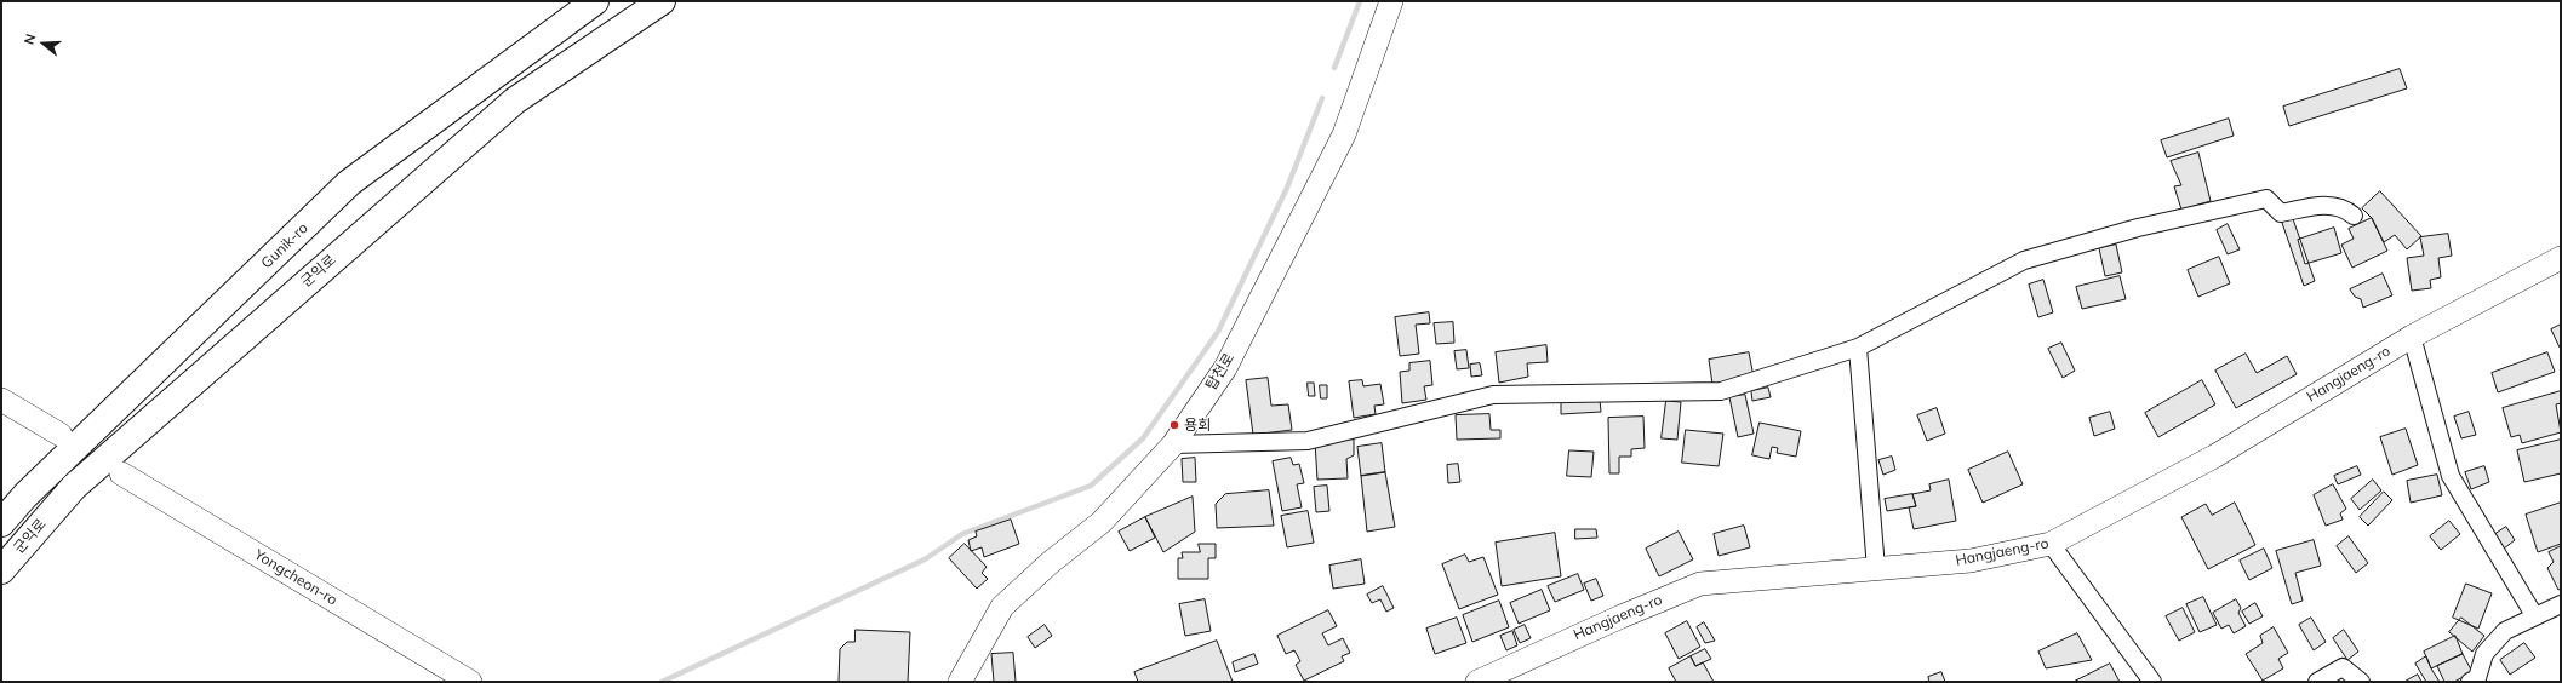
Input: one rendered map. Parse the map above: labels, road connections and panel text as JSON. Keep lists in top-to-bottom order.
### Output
{
  "streets": {
    "highway": ["Gunik-ro", "군익로"],
    "street": ["탑천로", "Hangjaeng-ro", "Yongcheon-ro"]
  },
  "places": ["용회"],
  "north": "left"
}
